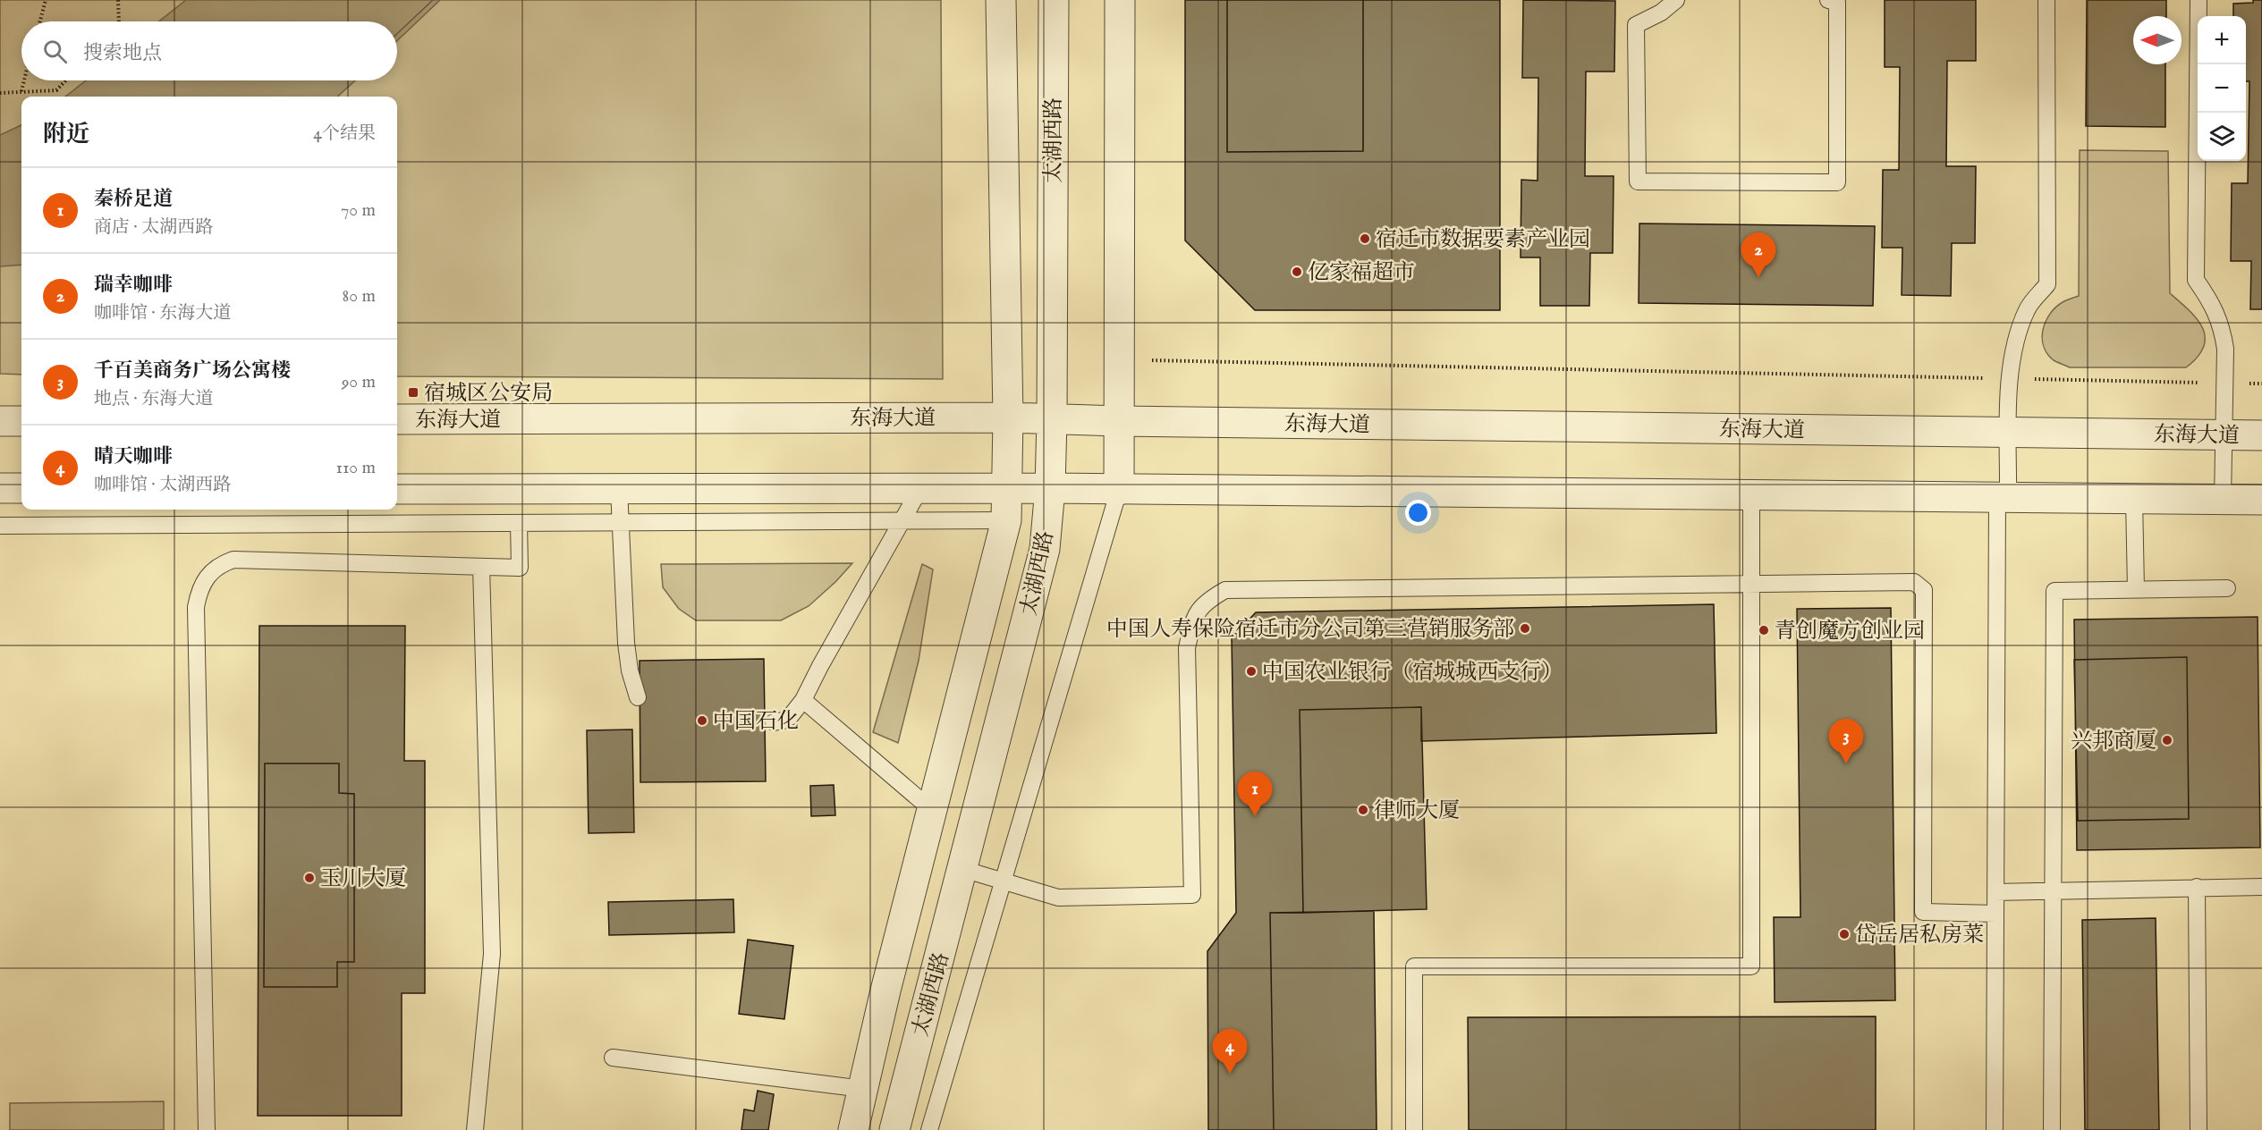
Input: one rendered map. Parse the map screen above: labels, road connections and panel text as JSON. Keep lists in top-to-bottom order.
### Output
{
  "streets": {
    "street": ["太湖西路", "东海大道"]
  },
  "crossings": [
    ["太湖西路", "东海大道"]
  ],
  "places": {
    "other": [
      "宿迁市数据要素产业园",
      "亿家福超市",
      "中国人寿保险宿迁市分公司第三营销服务部",
      "青创魔方创业园",
      "中国农业银行（宿城城西支行）",
      "中国石化",
      "兴邦商厦",
      "律师大厦",
      "玉川大厦",
      "岱岳居私房菜"
    ],
    "transit": ["宿城区公安局"]
  },
  "north": "left",
  "page": {
    "map_buttons": ["+", "−"],
    "search": "搜索地点",
    "heading": ["附近", "4个结果"],
    "list": [
      {
        "mark": "1",
        "name": "秦桥足道",
        "note": "商店 · 太湖西路",
        "value": "70 m"
      },
      {
        "mark": "2",
        "name": "瑞幸咖啡",
        "note": "咖啡馆 · 东海大道",
        "value": "80 m"
      },
      {
        "mark": "3",
        "name": "千百美商务广场公寓楼",
        "note": "地点 · 东海大道",
        "value": "90 m"
      },
      {
        "mark": "4",
        "name": "晴天咖啡",
        "note": "咖啡馆 · 太湖西路",
        "value": "110 m"
      }
    ],
    "pins": [
      "2",
      "3",
      "1",
      "4"
    ]
  }
}
